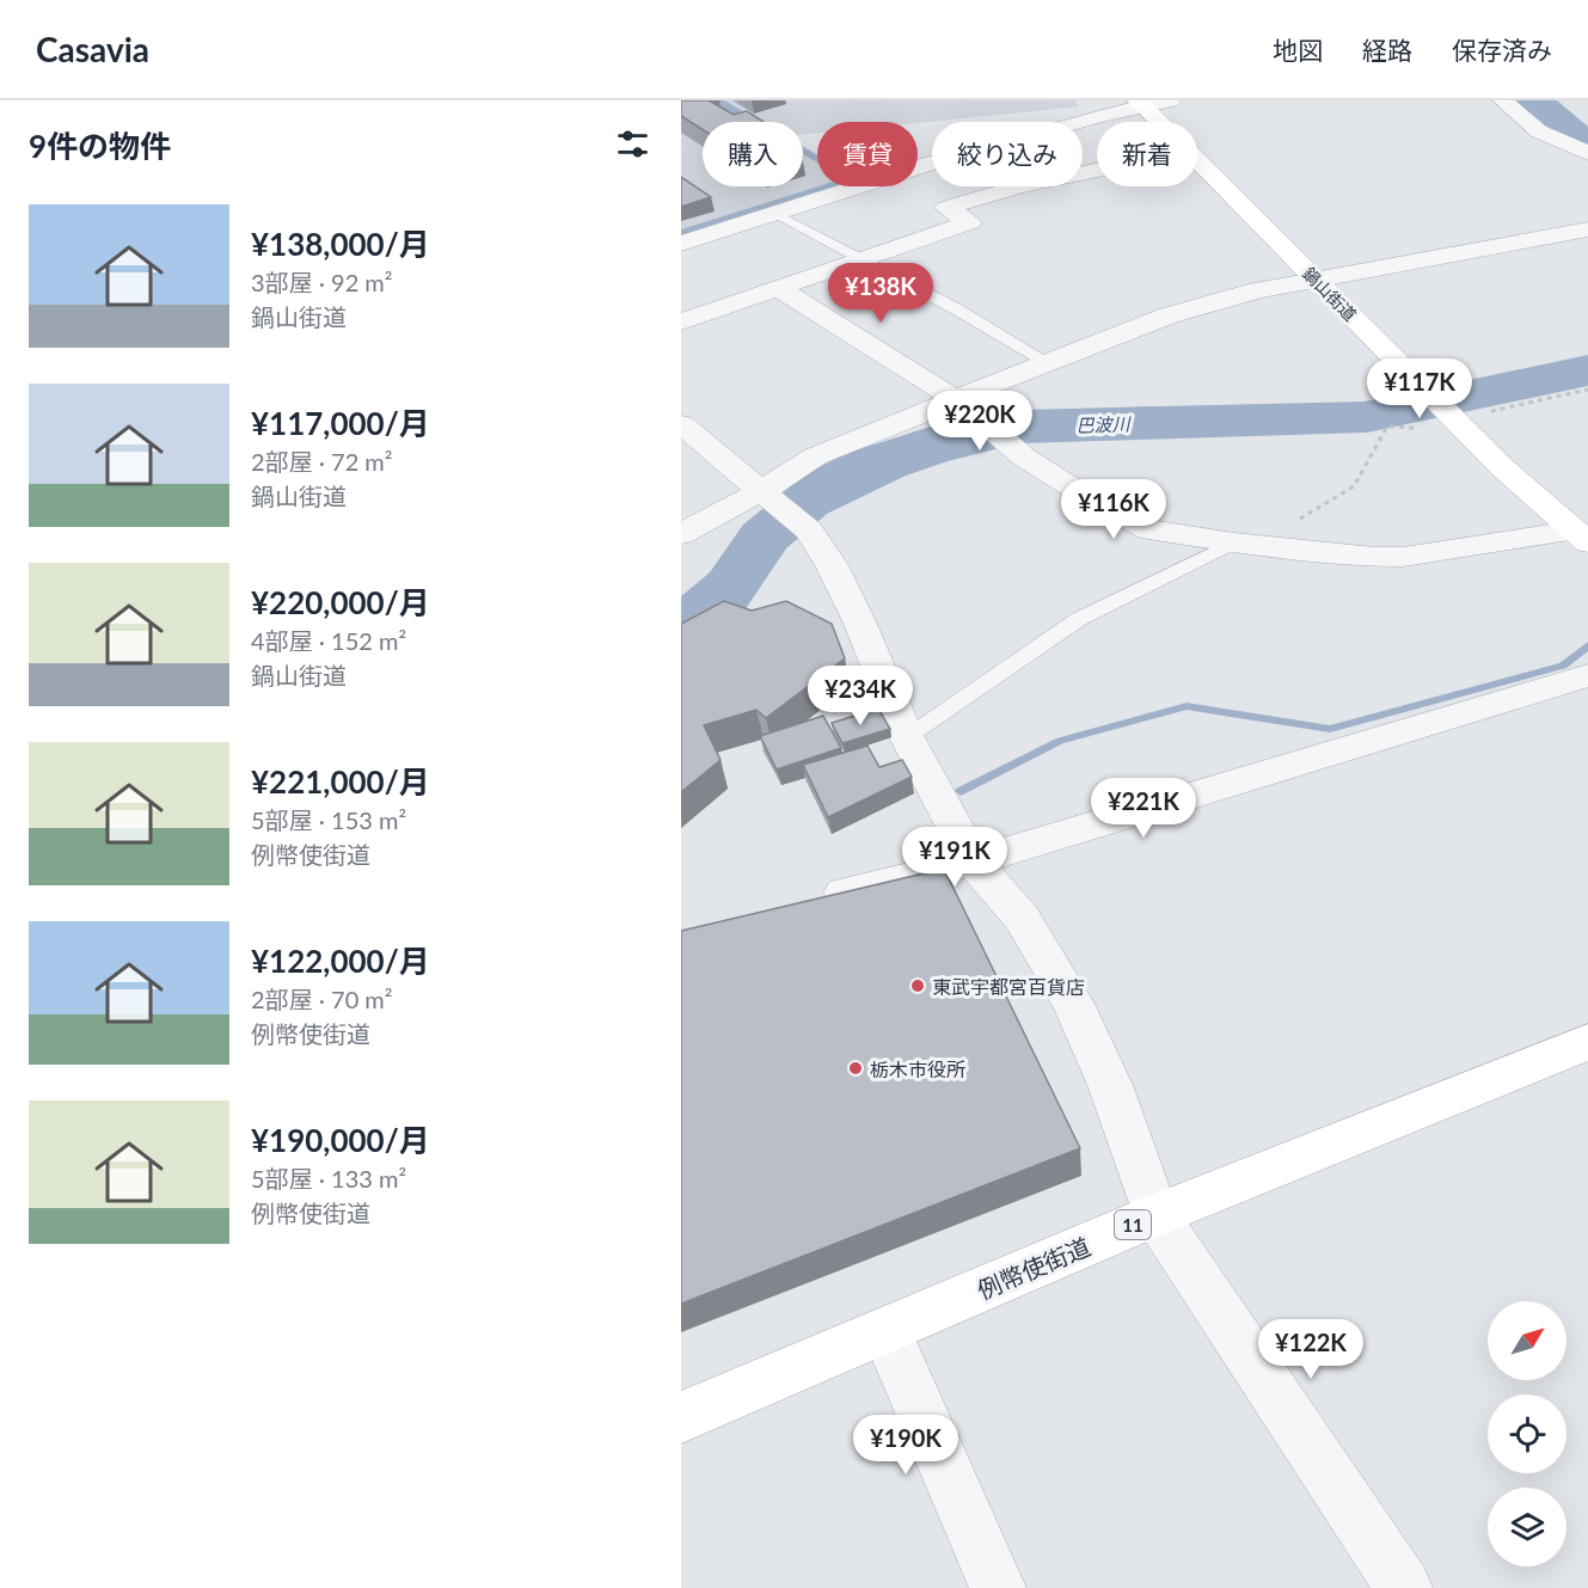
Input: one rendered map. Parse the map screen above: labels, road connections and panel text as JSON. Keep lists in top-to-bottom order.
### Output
{
  "streets": {
    "street": ["鍋山街道", "11", "例幣使街道"]
  },
  "water": ["巴波川"],
  "places": ["東武宇都宮百貨店", "栃木市役所"],
  "north": "top right",
  "page": {
    "header": "Casavia",
    "nav": ["地図", "経路", "保存済み"],
    "heading": "9件の物件",
    "chip": [
      "購入",
      "賃貸",
      "絞り込み",
      "新着"
    ],
    "list": [
      {
        "name": "¥138,000/月",
        "note": "3部屋 · 92 m² · 鍋山街道"
      },
      {
        "name": "¥117,000/月",
        "note": "2部屋 · 72 m² · 鍋山街道"
      },
      {
        "name": "¥220,000/月",
        "note": "4部屋 · 152 m² · 鍋山街道"
      },
      {
        "name": "¥221,000/月",
        "note": "5部屋 · 153 m² · 例幣使街道"
      },
      {
        "name": "¥122,000/月",
        "note": "2部屋 · 70 m² · 例幣使街道"
      },
      {
        "name": "¥190,000/月",
        "note": "5部屋 · 133 m² · 例幣使街道"
      }
    ],
    "price": [
      "¥138K",
      "¥117K",
      "¥220K",
      "¥116K",
      "¥234K",
      "¥221K",
      "¥191K",
      "¥122K",
      "¥190K"
    ]
  }
}
